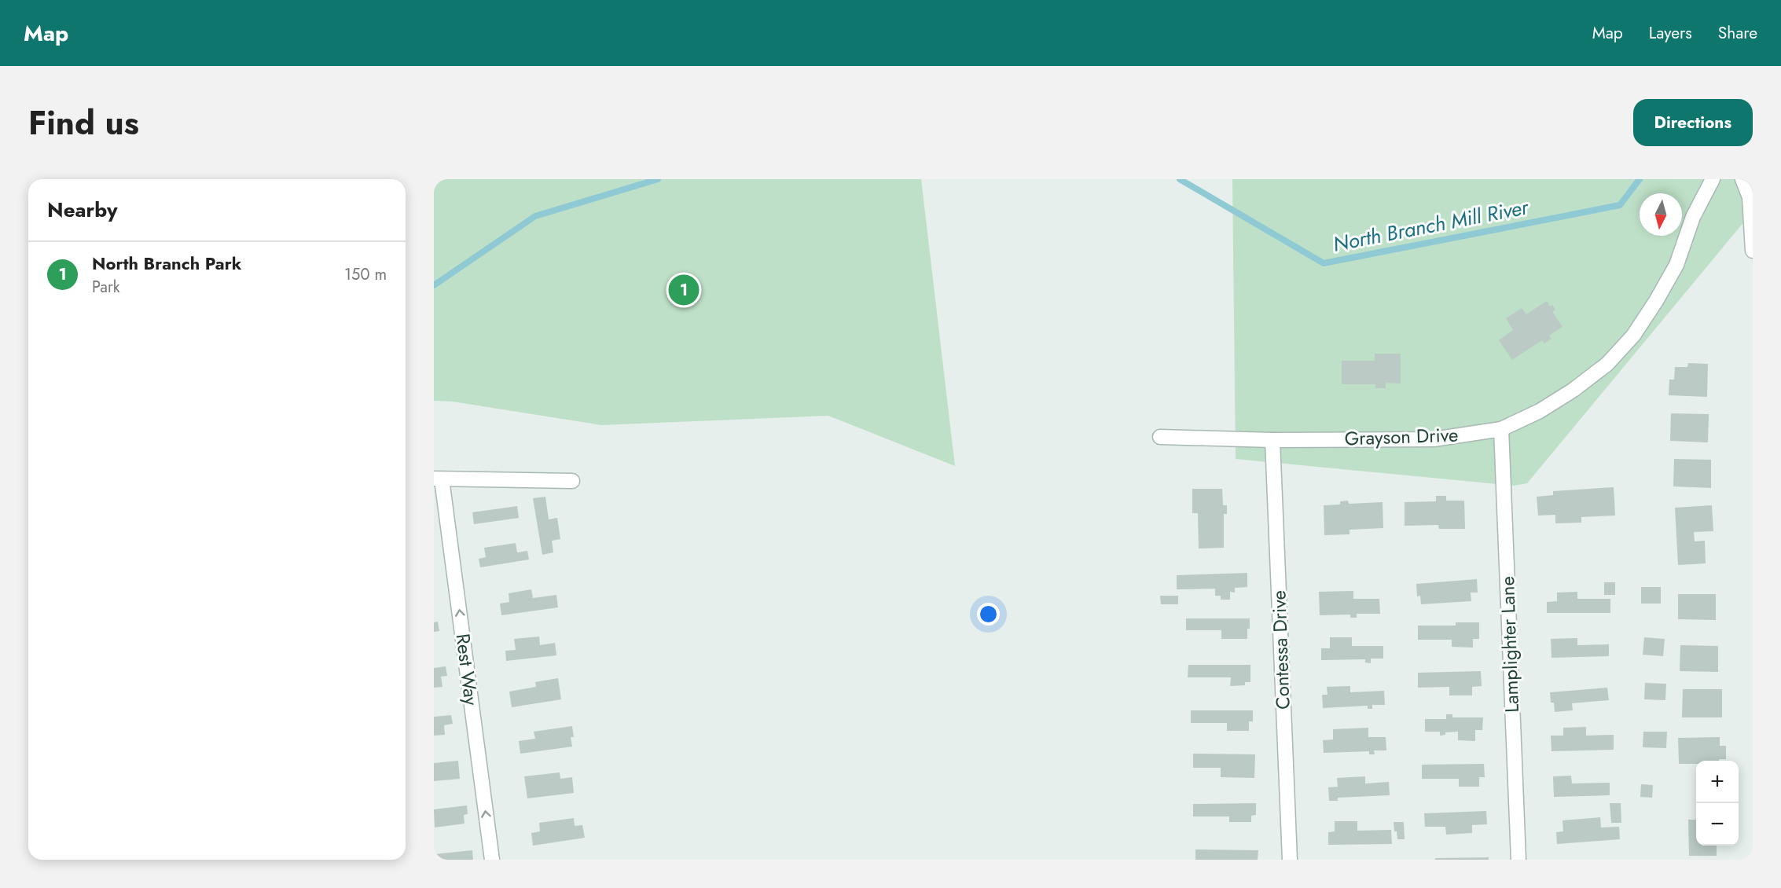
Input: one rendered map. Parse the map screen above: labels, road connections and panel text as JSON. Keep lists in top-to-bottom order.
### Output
{
  "streets": {
    "street": [
      "Grayson Drive",
      "Lamplighter Lane",
      "Contessa Drive",
      "Rest Way"
    ]
  },
  "crossings": [
    ["Grayson Drive", "Lamplighter Lane"],
    ["Grayson Drive", "Contessa Drive"]
  ],
  "one_way": ["Rest Way"],
  "water": ["North Branch Mill River"],
  "north": "bottom",
  "page": {
    "header": "Map",
    "nav": ["Map", "Layers", "Share"],
    "title": "Find us",
    "buttons": "Directions",
    "heading": "Nearby",
    "list": [
      {
        "mark": "1",
        "name": "North Branch Park",
        "note": "Park",
        "value": "150 m"
      }
    ],
    "pins": "1",
    "map_buttons": ["+", "−"]
  }
}
